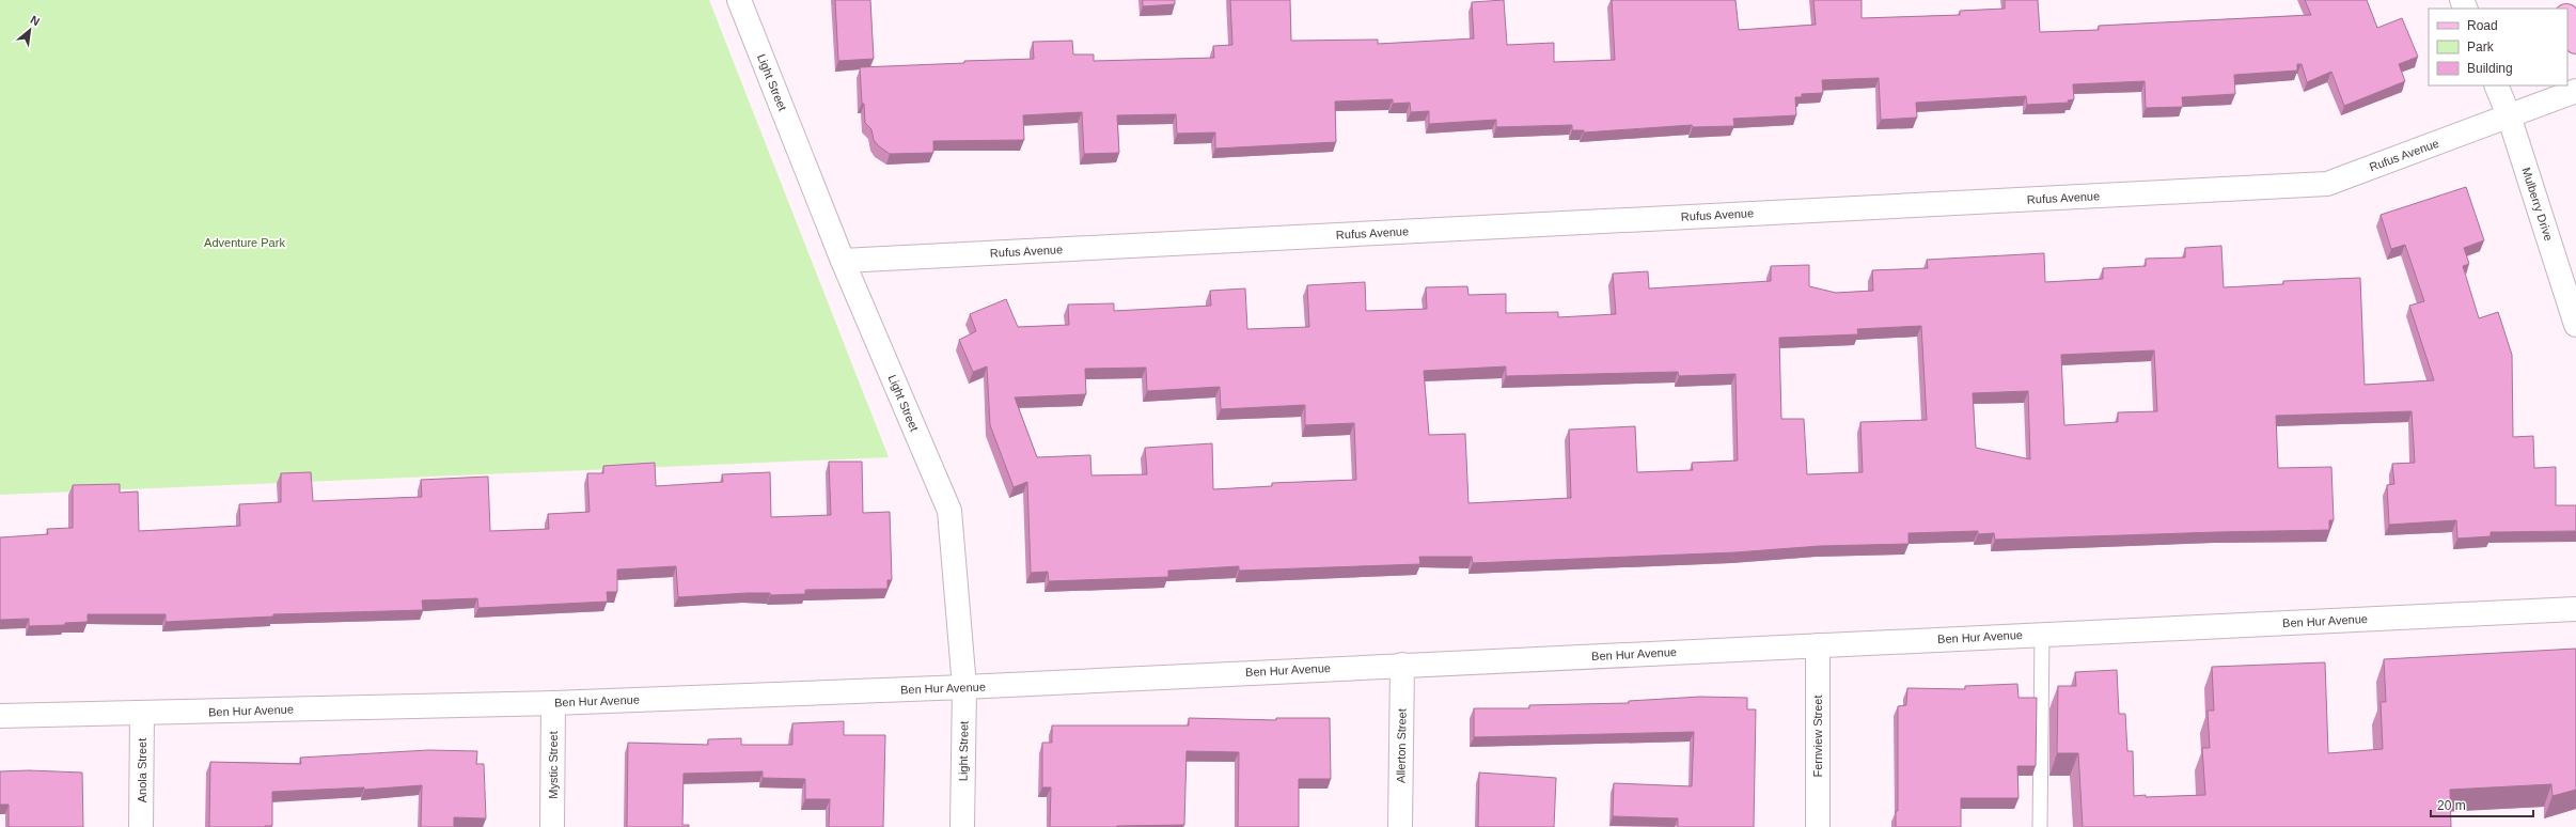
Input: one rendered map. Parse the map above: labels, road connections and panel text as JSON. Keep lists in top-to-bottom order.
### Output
{
  "streets": {
    "street": [
      "Light Street",
      "Rufus Avenue",
      "Mulberry Drive",
      "Ben Hur Avenue",
      "Fernview Street",
      "Allerton Street",
      "Mystic Street",
      "Anola Street"
    ]
  },
  "crossings": [
    ["Light Street", "Rufus Avenue"],
    ["Light Street", "Ben Hur Avenue"],
    ["Rufus Avenue", "Mulberry Drive"],
    ["Ben Hur Avenue", "Fernview Street"],
    ["Ben Hur Avenue", "Allerton Street"],
    ["Ben Hur Avenue", "Mystic Street"],
    ["Ben Hur Avenue", "Anola Street"]
  ],
  "parks": ["Adventure Park"],
  "legend": ["Road", "Park", "Building"],
  "scale_bar": "20 m",
  "north": "top right"
}
